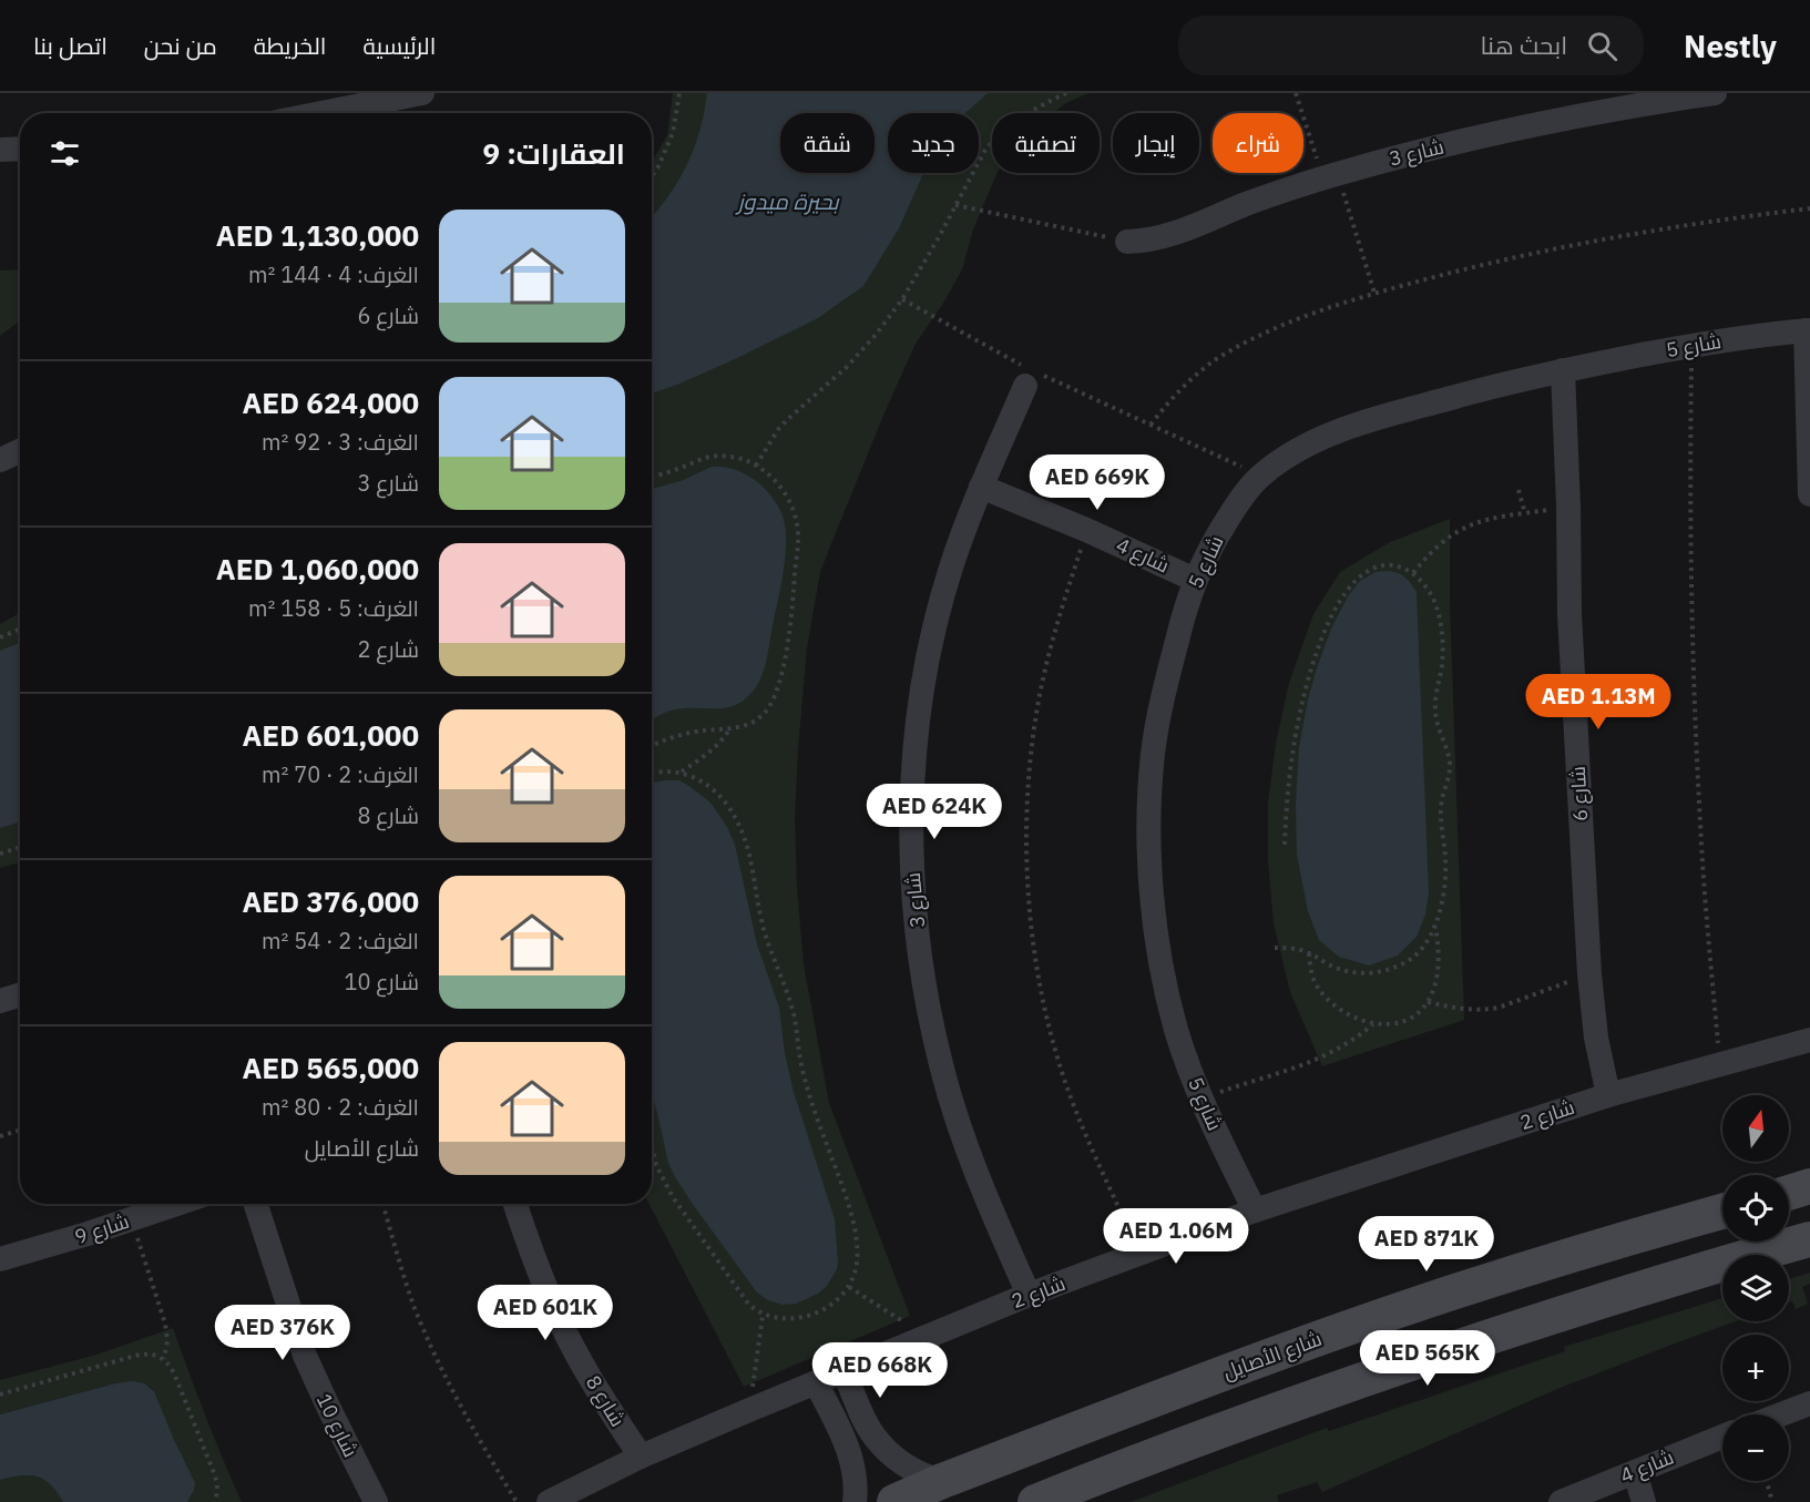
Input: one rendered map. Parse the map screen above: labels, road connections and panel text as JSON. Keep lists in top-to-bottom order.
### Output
{
  "streets": {
    "main road": ["شارع الأصايل"],
    "street": [
      "شارع 3",
      "شارع 5",
      "شارع 4",
      "شارع 6",
      "شارع 2",
      "شارع 9",
      "شارع 8",
      "شارع 10"
    ]
  },
  "crossings": [
    ["شارع 3", "شارع 4"],
    ["شارع 3", "شارع 2"],
    ["شارع 5", "شارع 4"],
    ["شارع 5", "شارع 6"],
    ["شارع 5", "شارع 2"],
    ["شارع 6", "شارع 2"],
    ["شارع 2", "شارع 8"]
  ],
  "water": ["بحيرة ميدوز"],
  "north": "top",
  "page": {
    "header": "Nestly",
    "search": "ابحث هنا",
    "nav": [
      "الرئيسية",
      "الخريطة",
      "من نحن",
      "اتصل بنا"
    ],
    "chip": [
      "شراء",
      "إيجار",
      "تصفية",
      "جديد",
      "شقة"
    ],
    "heading": "العقارات: 9",
    "list": [
      {
        "name": "AED 1,130,000",
        "note": "الغرف: 4 · 144 m² · شارع 6"
      },
      {
        "name": "AED 624,000",
        "note": "الغرف: 3 · 92 m² · شارع 3"
      },
      {
        "name": "AED 1,060,000",
        "note": "الغرف: 5 · 158 m² · شارع 2"
      },
      {
        "name": "AED 601,000",
        "note": "الغرف: 2 · 70 m² · شارع 8"
      },
      {
        "name": "AED 376,000",
        "note": "الغرف: 2 · 54 m² · شارع 10"
      },
      {
        "name": "AED 565,000",
        "note": "الغرف: 2 · 80 m² · شارع الأصايل"
      }
    ],
    "price": [
      "AED 669K",
      "AED 1.13M",
      "AED 624K",
      "AED 1.06M",
      "AED 871K",
      "AED 601K",
      "AED 376K",
      "AED 565K",
      "AED 668K"
    ],
    "map_buttons": ["+", "−"]
  }
}
